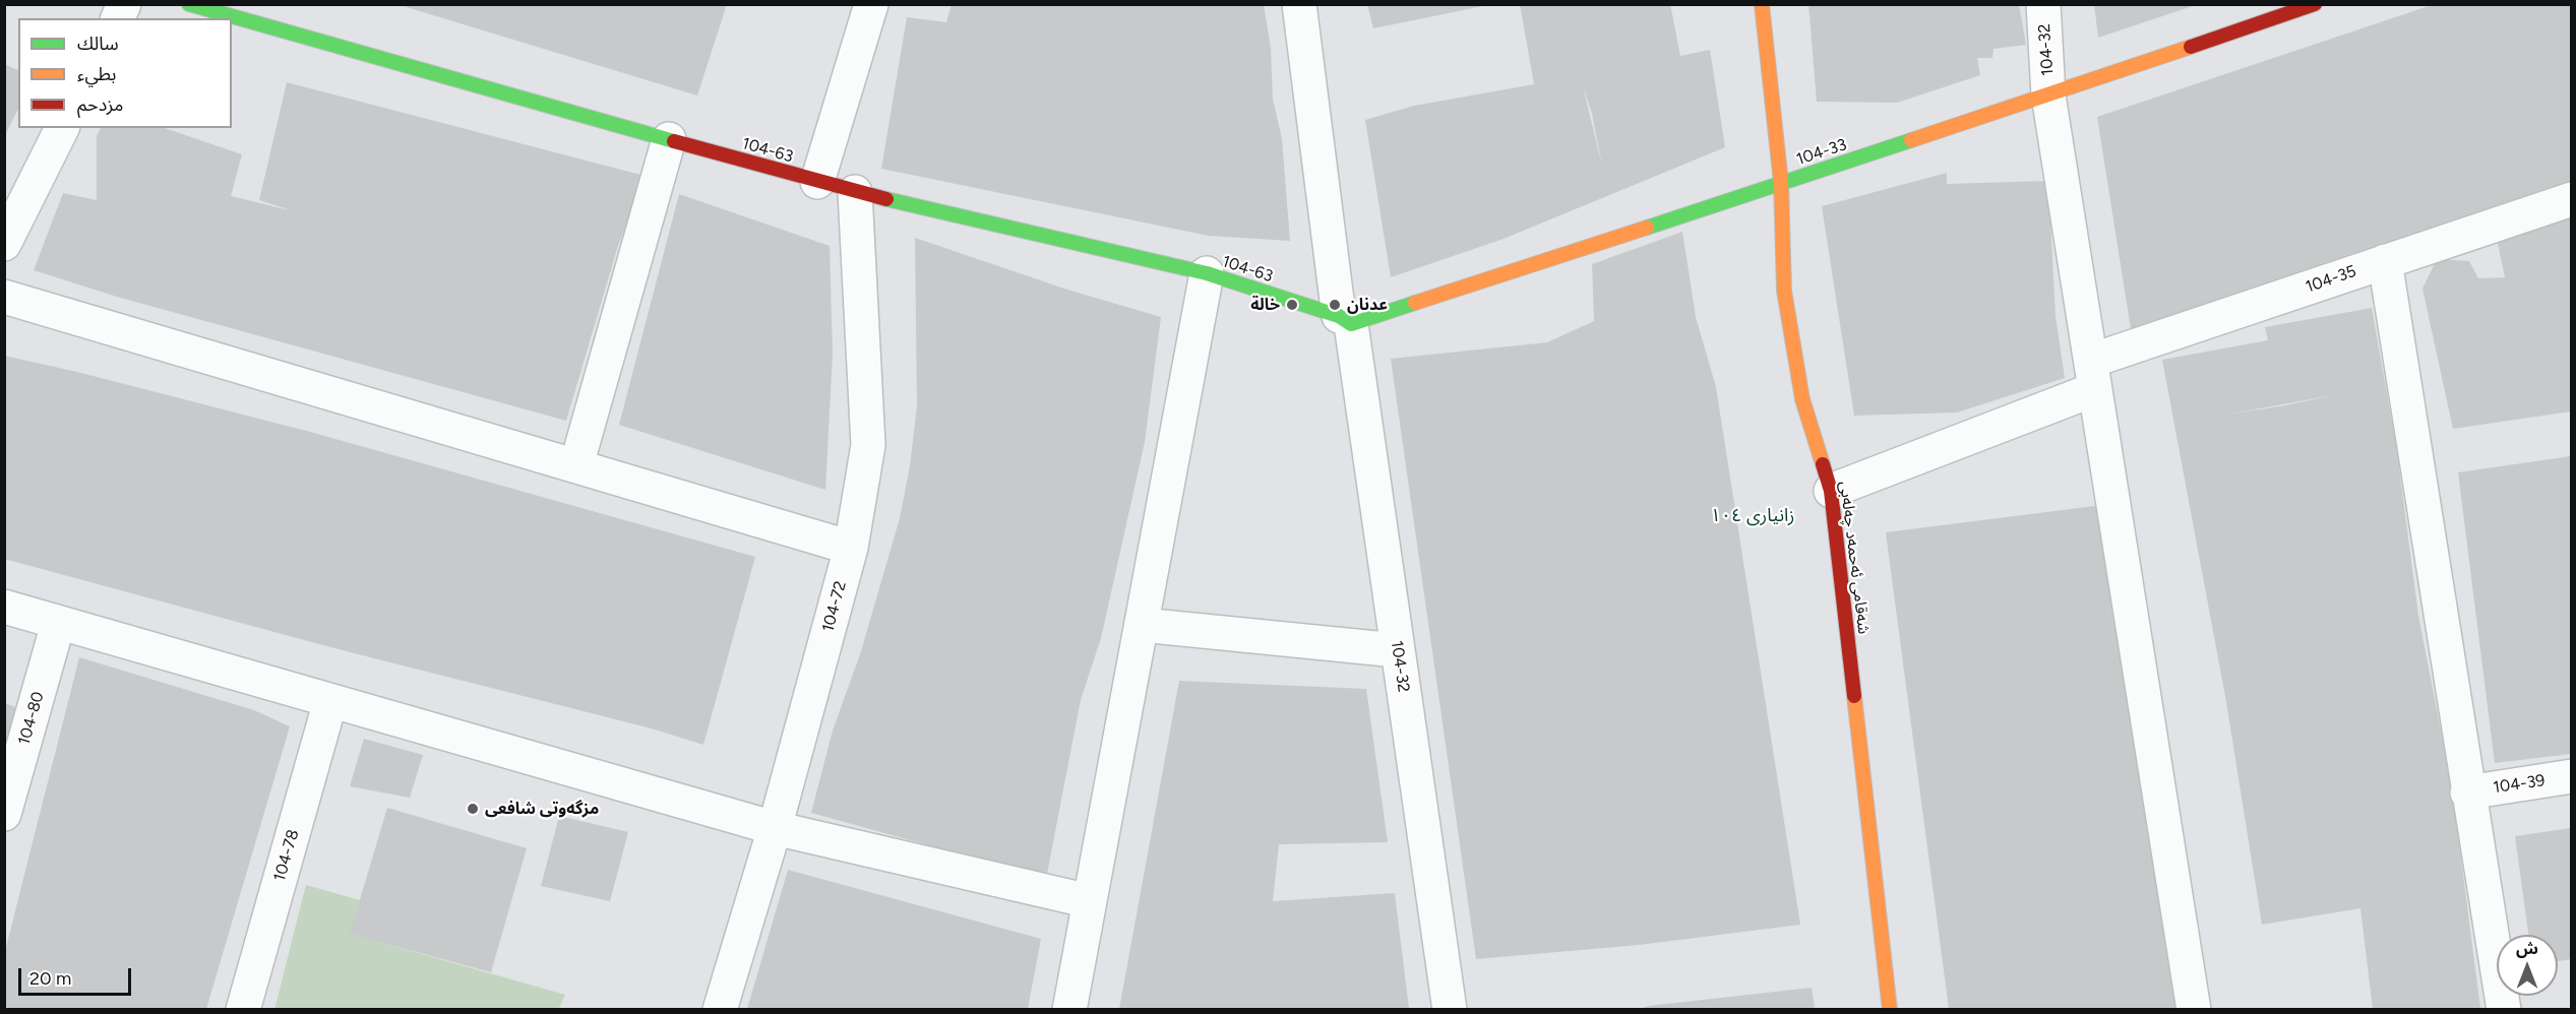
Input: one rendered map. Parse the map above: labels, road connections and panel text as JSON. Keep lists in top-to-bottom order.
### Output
{
  "streets": {
    "street": [
      "104-32",
      "104-63",
      "104-33",
      "104-35",
      "شەقامی ئەحمەد چەلەبی",
      "104-72",
      "104-80",
      "104-39",
      "104-78"
    ]
  },
  "crossings": [
    ["104-32", "104-63"],
    ["104-32", "104-33"],
    ["104-32", "104-35"],
    ["104-63", "104-33"],
    ["104-63", "104-72"],
    ["104-33", "شەقامی ئەحمەد چەلەبی"],
    ["104-35", "شەقامی ئەحمەد چەلەبی"]
  ],
  "districts": ["زانیاری ١٠٤"],
  "places": ["خالة", "عدنان", "مزگەوتی شافعی"],
  "legend": ["سالك", "بطيء", "مزدحم"],
  "scale_bar": "20 m",
  "north": "top"
}
